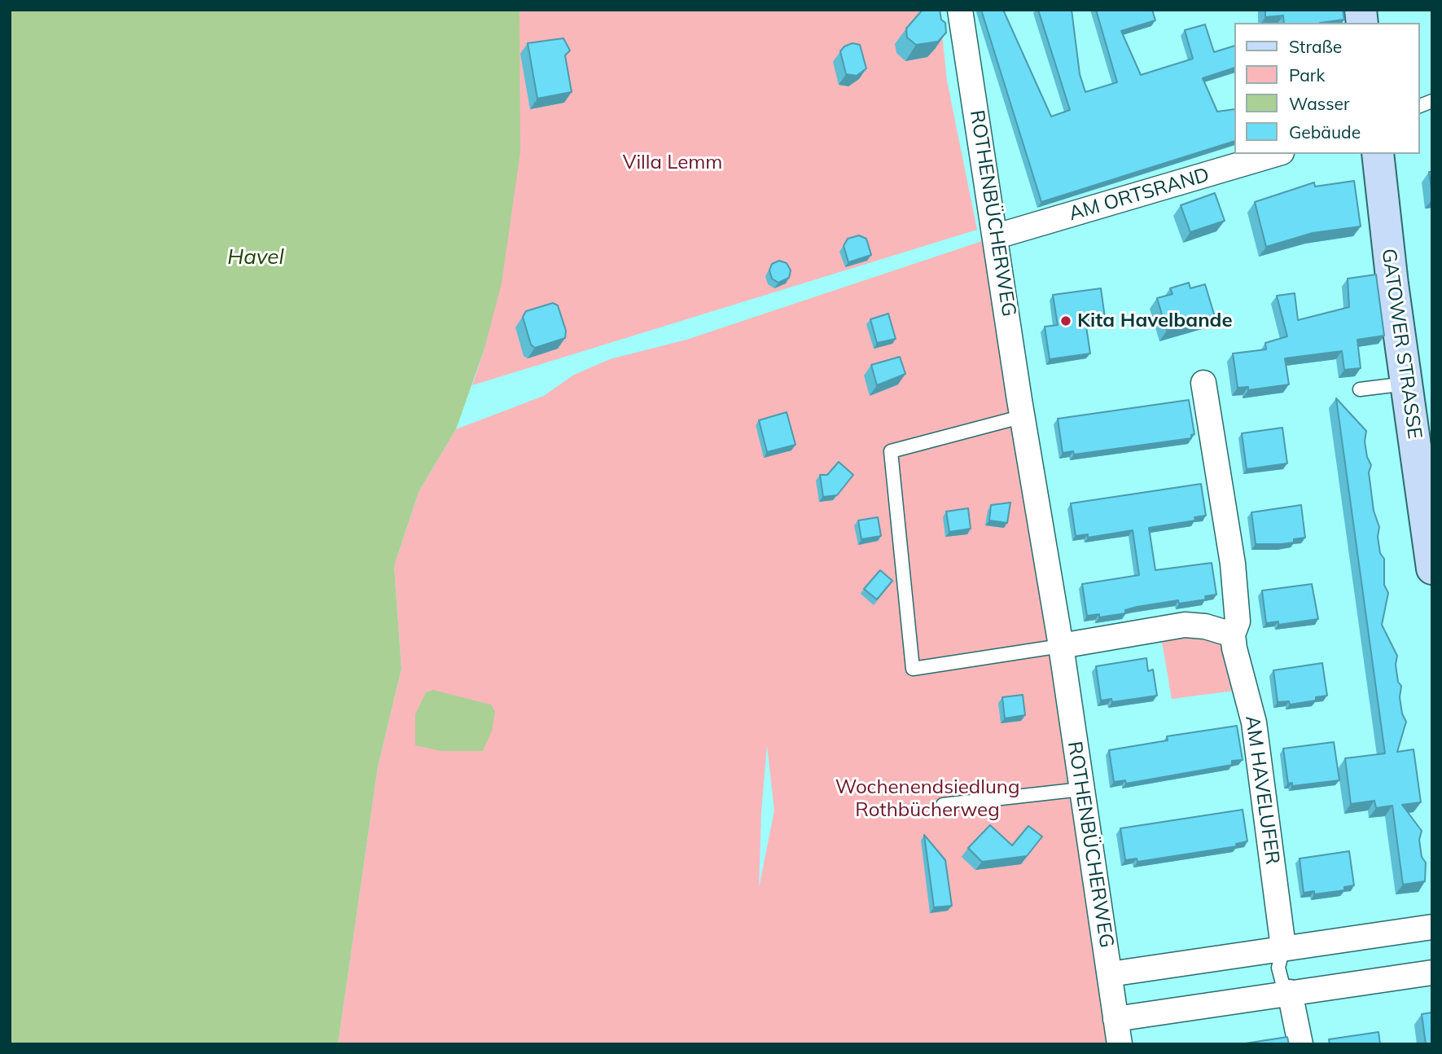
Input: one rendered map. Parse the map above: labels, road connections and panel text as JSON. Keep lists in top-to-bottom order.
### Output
{
  "streets": {
    "main road": ["GATOWER STRASSE"],
    "street": ["AM ORTSRAND", "ROTHENBÜCHERWEG", "AM HAVELUFER"]
  },
  "crossings": [
    ["AM ORTSRAND", "ROTHENBÜCHERWEG"]
  ],
  "water": ["Havel"],
  "parks": ["Villa Lemm", "Wochenendsiedlung Rothbücherweg"],
  "places": ["Kita Havelbande"],
  "legend": [
    "Straße",
    "Park",
    "Wasser",
    "Gebäude"
  ]
}
